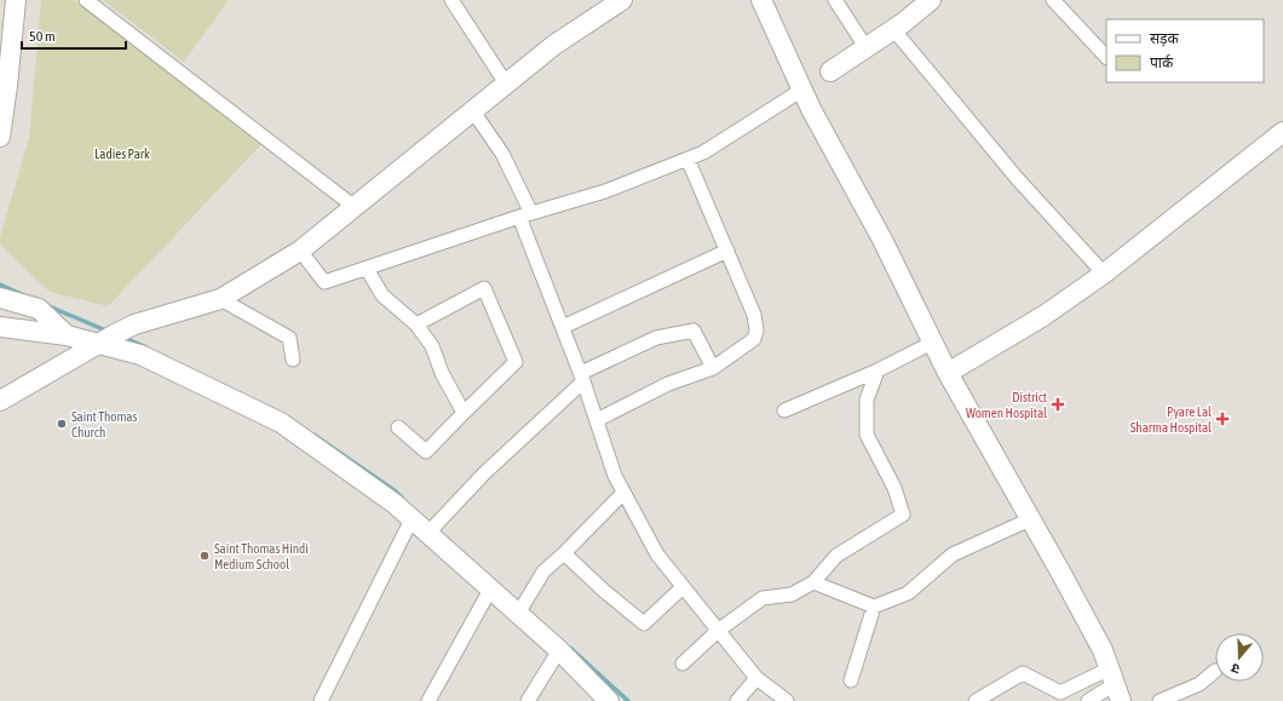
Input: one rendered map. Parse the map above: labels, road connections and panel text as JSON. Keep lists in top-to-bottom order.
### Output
{
  "parks": ["Ladies Park"],
  "places": {
    "health": ["District Women Hospital", "Pyare Lal Sharma Hospital"],
    "other": ["Saint Thomas Church", "Saint Thomas Hindi Medium School"]
  },
  "legend": ["सड़क", "पार्क"],
  "scale_bar": "50 m",
  "north": "bottom"
}
